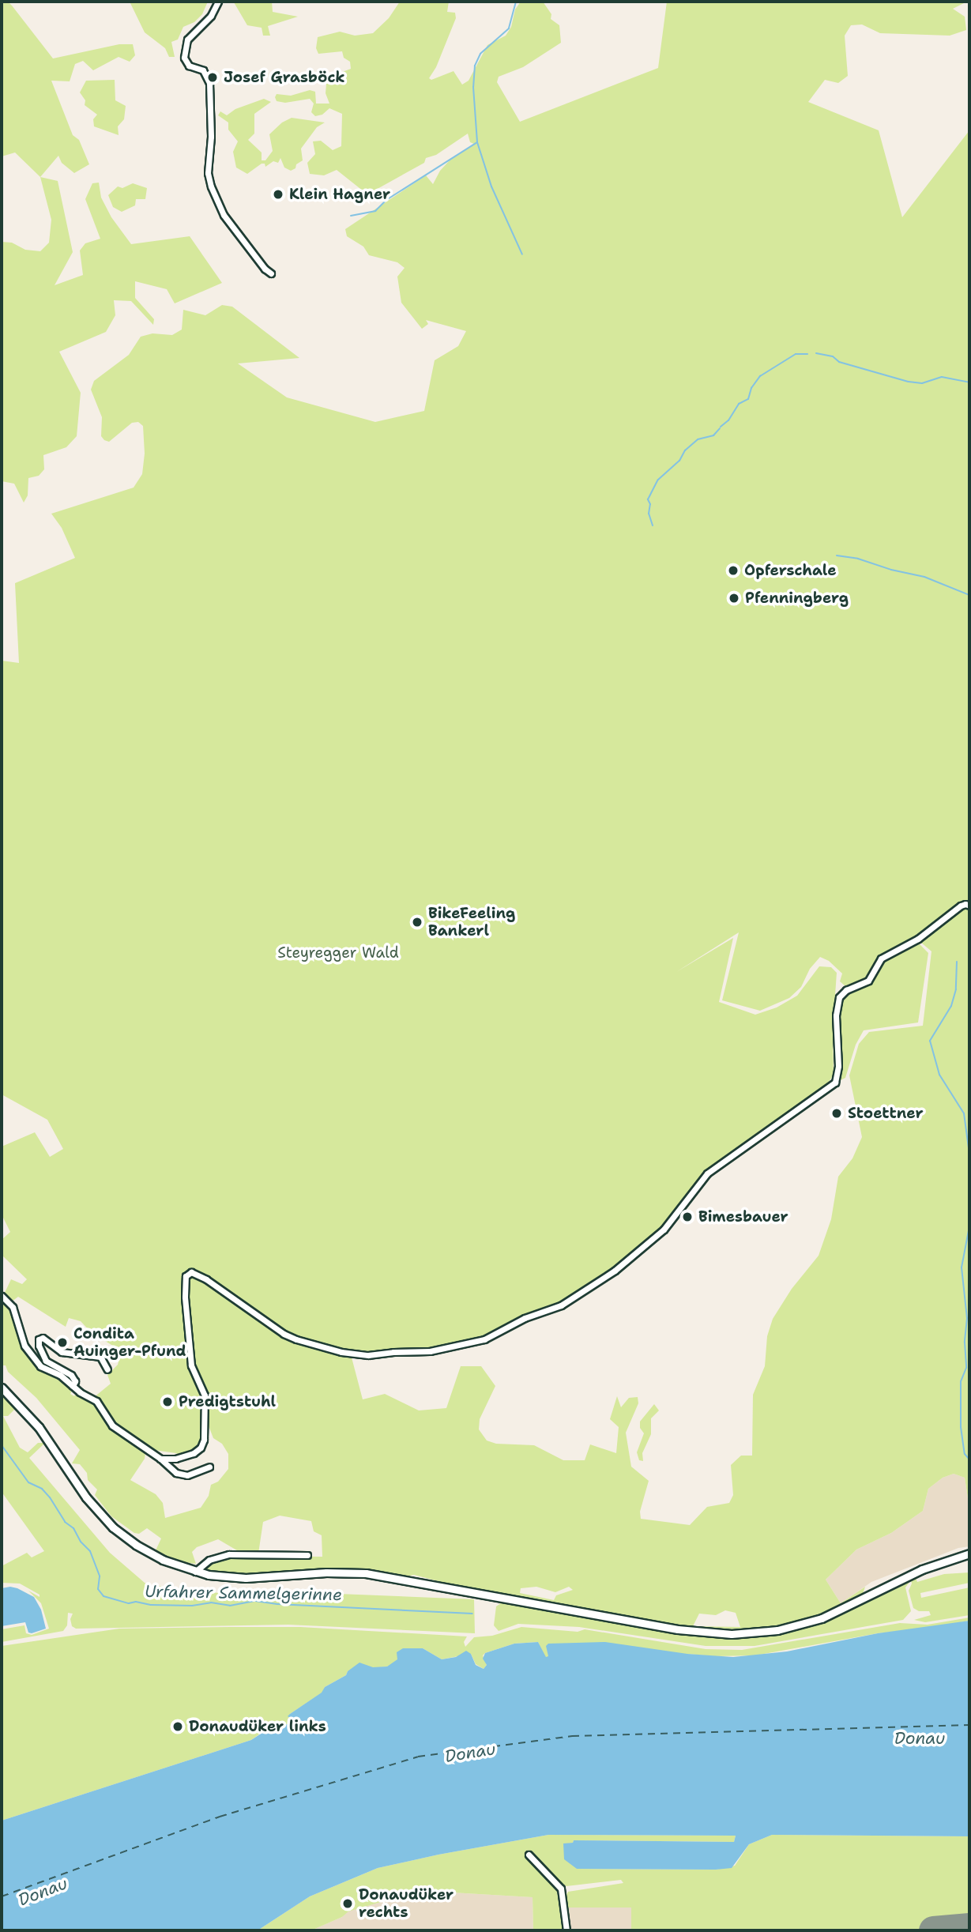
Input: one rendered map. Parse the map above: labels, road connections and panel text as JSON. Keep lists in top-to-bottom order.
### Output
{
  "water": ["Urfahrer Sammelgerinne", "Donau"],
  "parks": ["Steyregger Wald"],
  "places": [
    "Josef Grasböck",
    "Klein Hagner",
    "Opferschale",
    "Pfenningberg",
    "BikeFeeling Bankerl",
    "Stoettner",
    "Bimesbauer",
    "Condita Auinger-Pfund",
    "Predigtstuhl",
    "Donaudüker links",
    "Donaudüker rechts"
  ]
}
